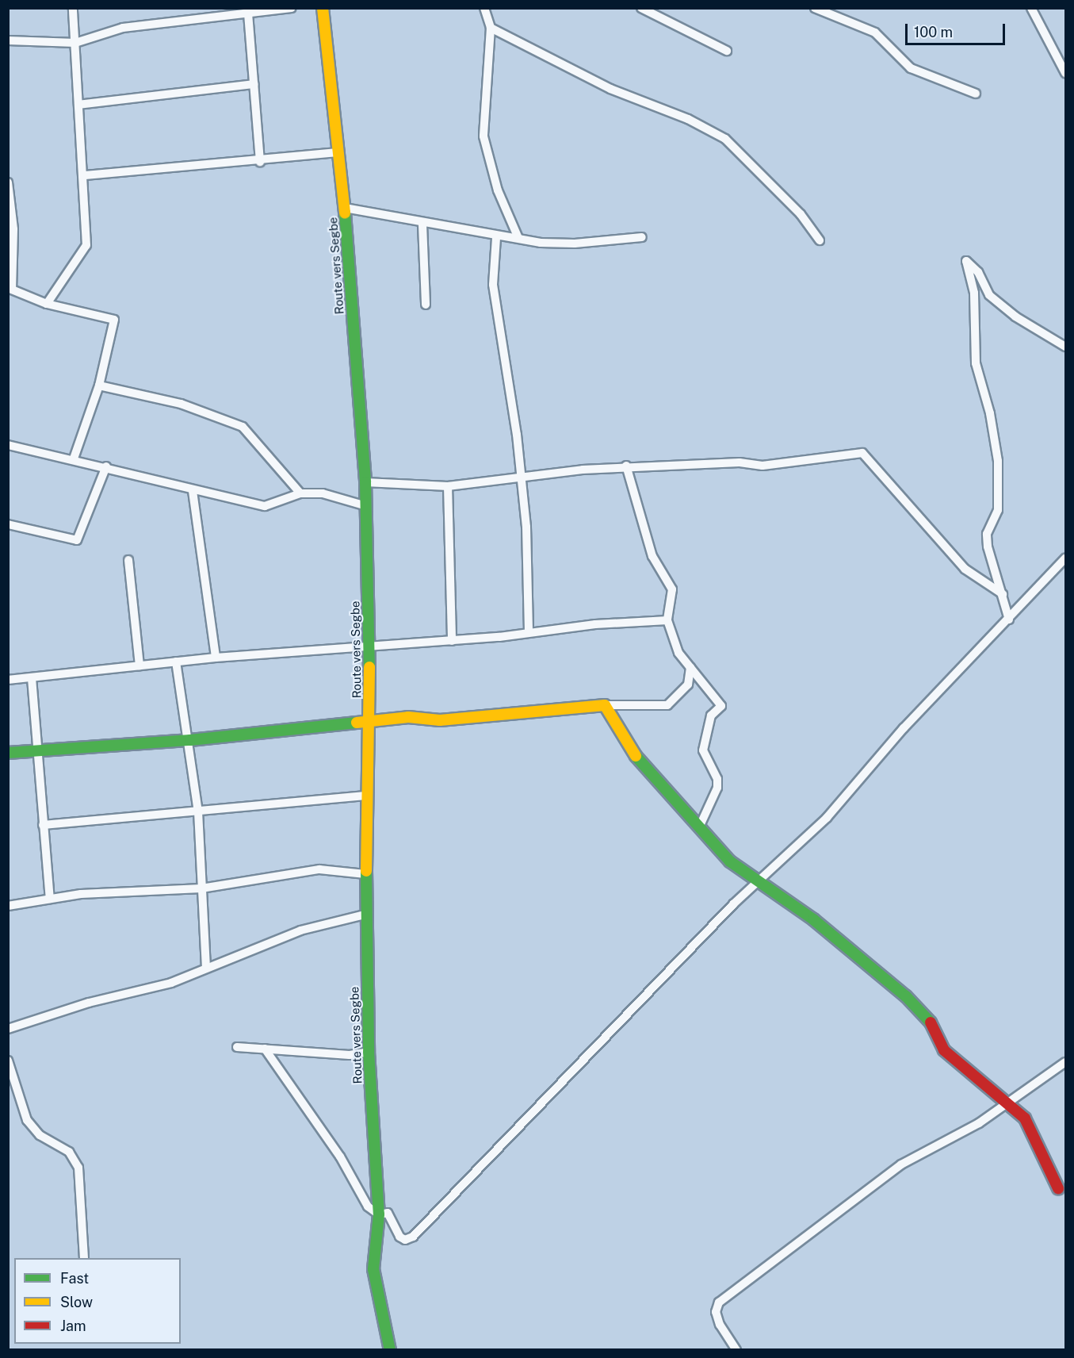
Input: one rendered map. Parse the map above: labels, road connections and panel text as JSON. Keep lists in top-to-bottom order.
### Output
{
  "streets": {
    "main road": ["Route vers Segbe"]
  },
  "legend": ["Fast", "Slow", "Jam"],
  "scale_bar": "100 m"
}
